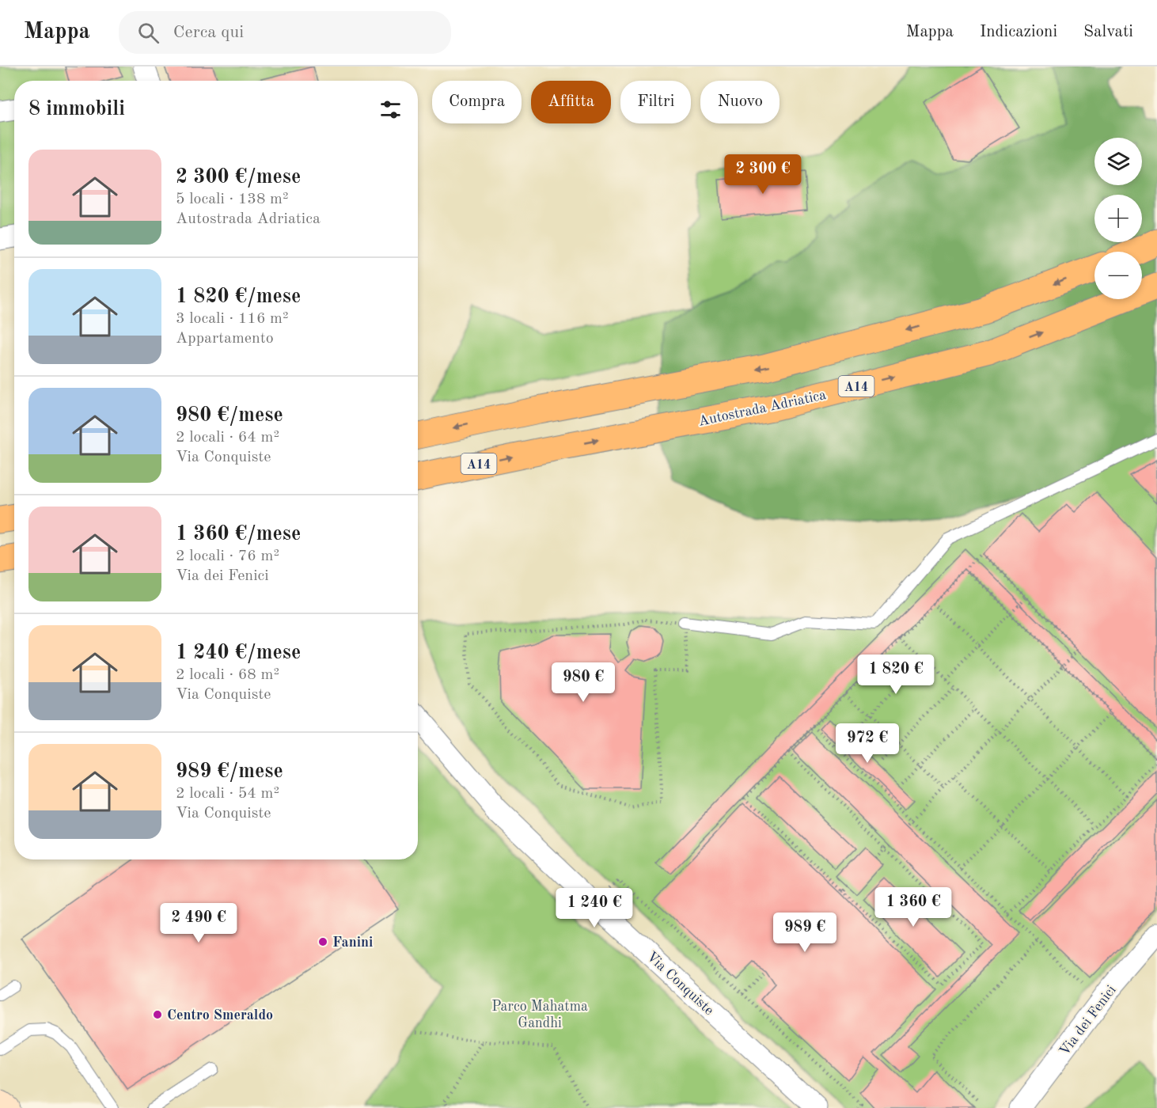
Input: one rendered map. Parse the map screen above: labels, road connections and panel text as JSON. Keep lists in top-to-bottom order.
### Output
{
  "streets": {
    "highway": ["A14", "Autostrada Adriatica"],
    "street": ["Via Conquiste", "Via dei Fenici"]
  },
  "parks": ["Parco Mahatma Gandhi"],
  "places": ["Fanini", "Centro Smeraldo"],
  "page": {
    "header": "Mappa",
    "search": "Cerca qui",
    "nav": ["Mappa", "Indicazioni", "Salvati"],
    "chip": [
      "Compra",
      "Affitta",
      "Filtri",
      "Nuovo"
    ],
    "heading": "8 immobili",
    "map_buttons": ["+", "−"],
    "list": [
      {
        "name": "2 300 €/mese",
        "note": "5 locali · 138 m² · Autostrada Adriatica"
      },
      {
        "name": "1 820 €/mese",
        "note": "3 locali · 116 m² · Appartamento"
      },
      {
        "name": "980 €/mese",
        "note": "2 locali · 64 m² · Via Conquiste"
      },
      {
        "name": "1 360 €/mese",
        "note": "2 locali · 76 m² · Via dei Fenici"
      },
      {
        "name": "1 240 €/mese",
        "note": "2 locali · 68 m² · Via Conquiste"
      },
      {
        "name": "989 €/mese",
        "note": "2 locali · 54 m² · Via Conquiste"
      }
    ],
    "price": [
      "2 300 €",
      "1 820 €",
      "980 €",
      "972 €",
      "1 360 €",
      "1 240 €",
      "2 490 €",
      "989 €"
    ]
  }
}
